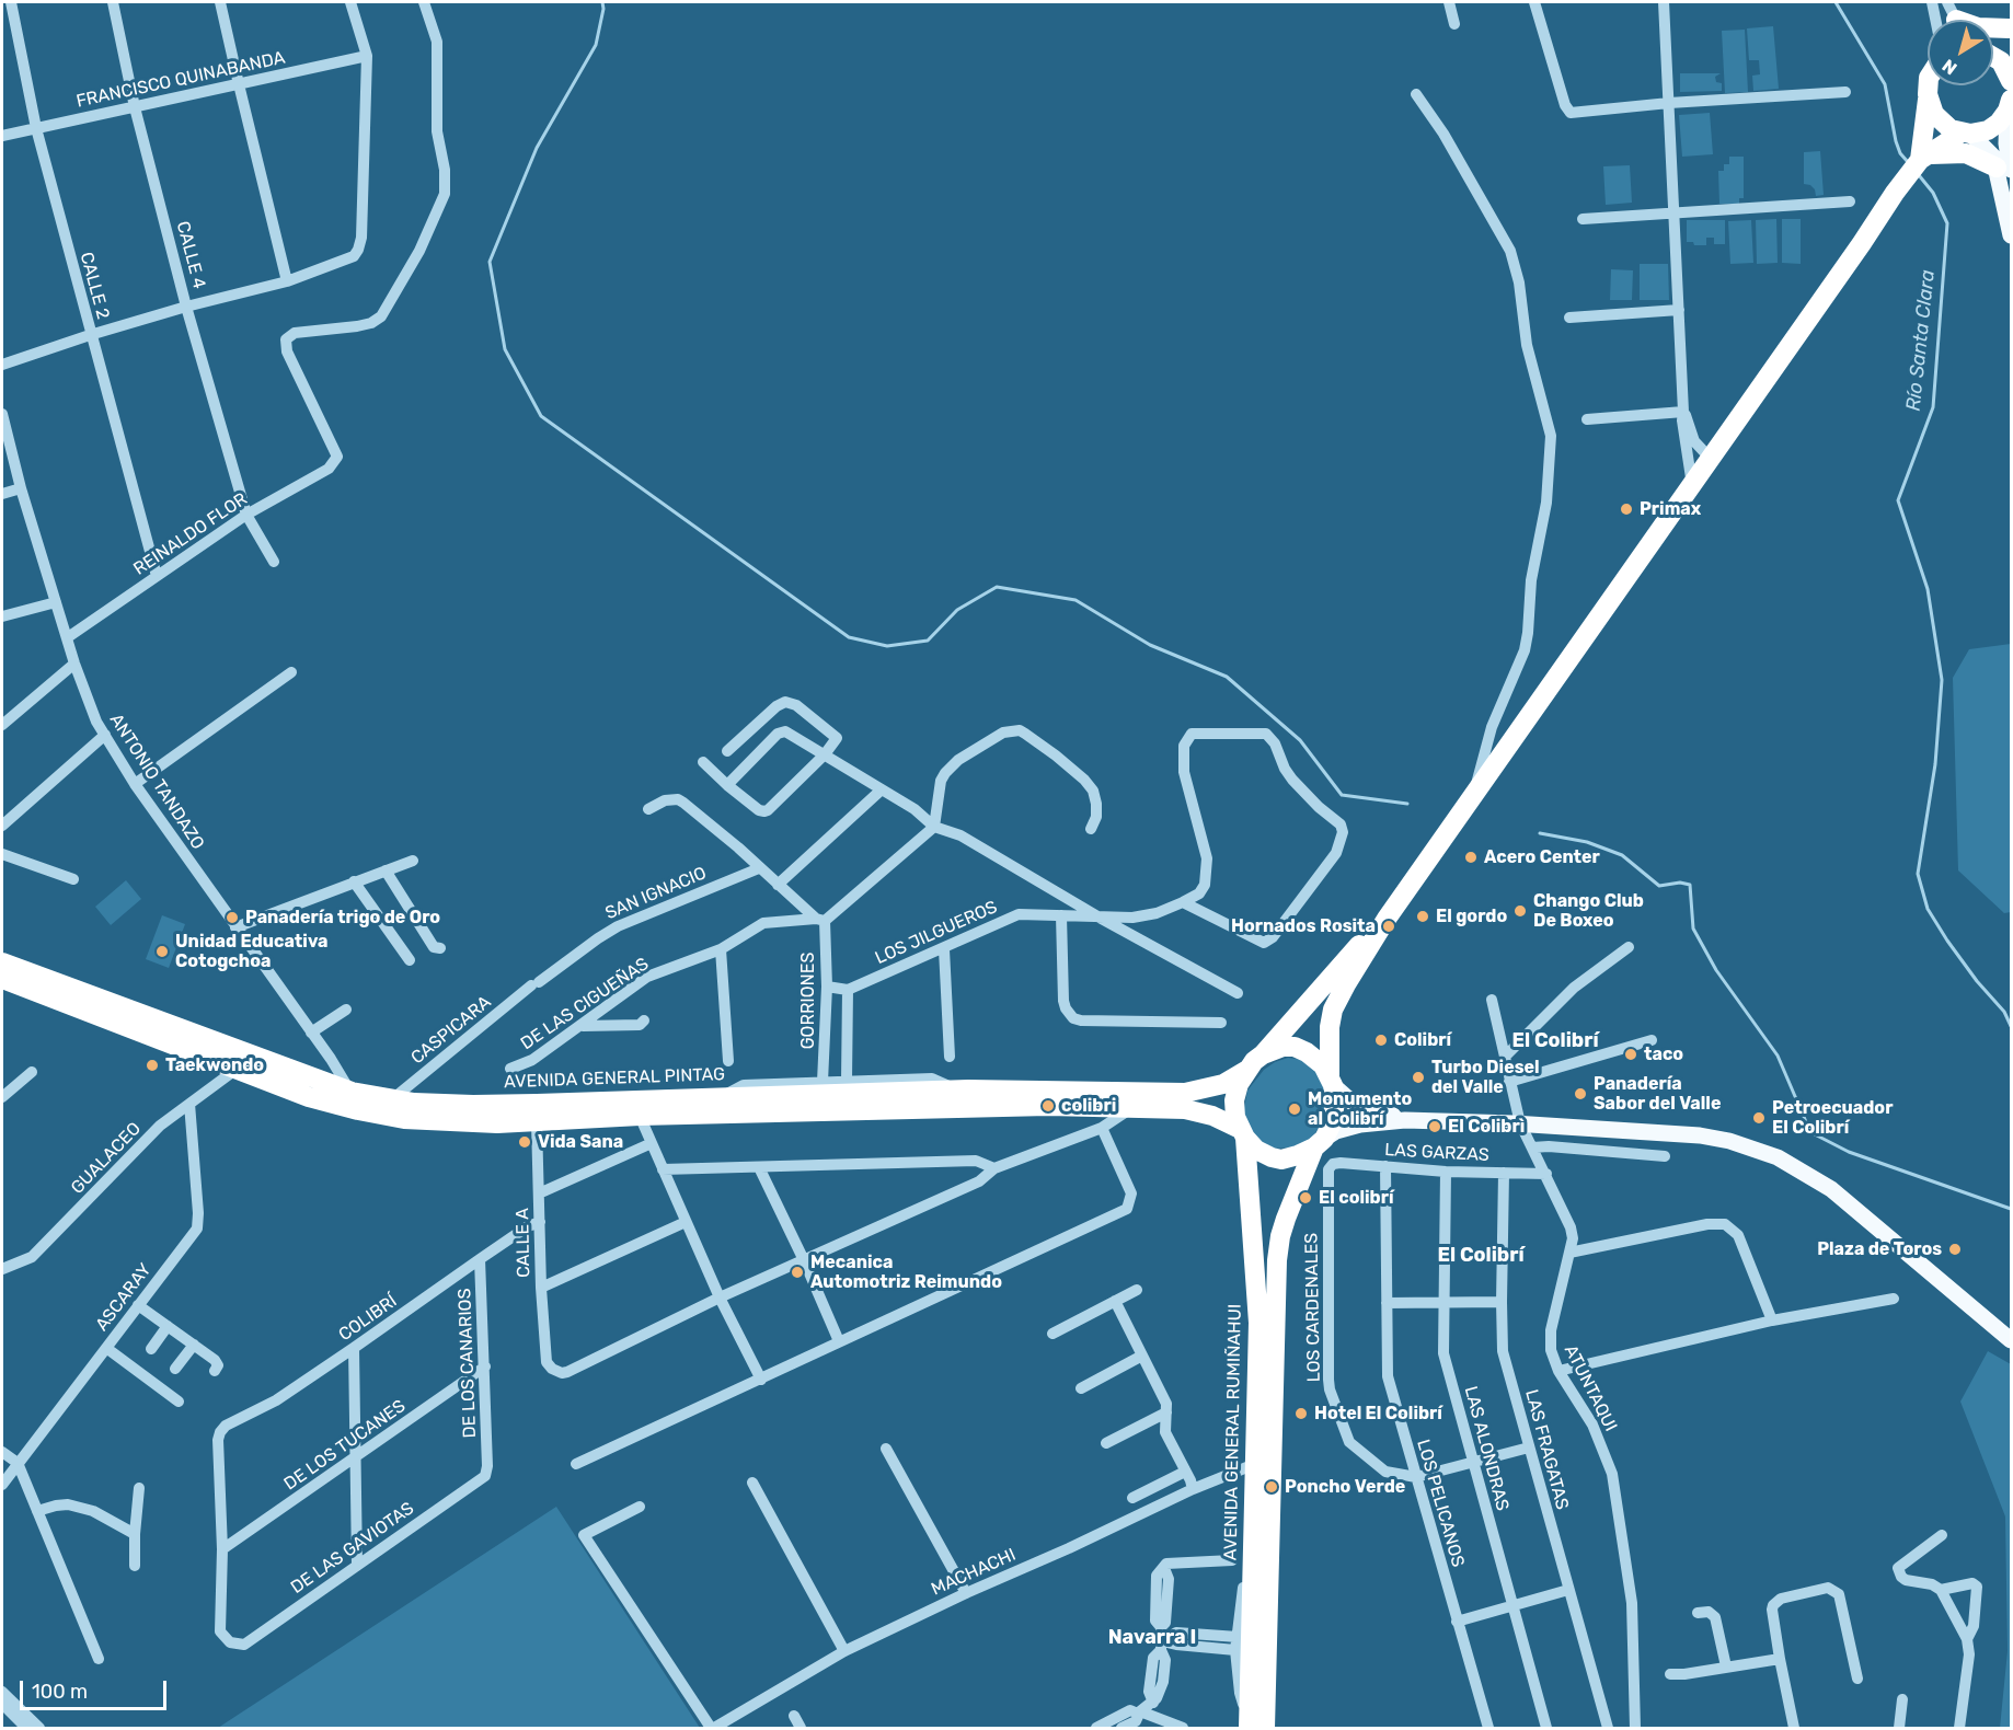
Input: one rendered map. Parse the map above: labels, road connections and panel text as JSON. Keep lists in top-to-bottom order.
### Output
{
  "streets": {
    "highway": ["AVENIDA GENERAL PINTAG", "AVENIDA GENERAL RUMIÑAHUI"],
    "street": [
      "FRANCISCO QUINABANDA",
      "CALLE 4",
      "CALLE 2",
      "REINALDO FLOR",
      "ANTONIO TANDAZO",
      "SAN IGNACIO",
      "LOS JILGUEROS",
      "GORRIONES",
      "DE LAS CIGUEÑAS",
      "CASPICARA",
      "LAS GARZAS",
      "GUALACEO",
      "CALLE A",
      "ASCARAY",
      "LOS CARDENALES",
      "COLIBRÍ",
      "DE LOS CANARIOS",
      "ATUNTAQUI",
      "DE LOS TUCANES",
      "LAS ALONDRAS",
      "LAS FRAGATAS",
      "LOS PELICANOS",
      "DE LAS GAVIOTAS",
      "MACHACHI"
    ]
  },
  "crossings": [
    ["FRANCISCO QUINABANDA", "CALLE 4"],
    ["FRANCISCO QUINABANDA", "CALLE 2"],
    ["CALLE 4", "REINALDO FLOR"],
    ["CALLE 2", "REINALDO FLOR"],
    ["REINALDO FLOR", "ANTONIO TANDAZO"],
    ["ANTONIO TANDAZO", "AVENIDA GENERAL PINTAG"],
    ["SAN IGNACIO", "CASPICARA"],
    ["GORRIONES", "DE LAS CIGUEÑAS"],
    ["CASPICARA", "AVENIDA GENERAL PINTAG"],
    ["AVENIDA GENERAL PINTAG", "GUALACEO"],
    ["AVENIDA GENERAL PINTAG", "CALLE A"],
    ["AVENIDA GENERAL PINTAG", "AVENIDA GENERAL RUMIÑAHUI"],
    ["LAS GARZAS", "LOS CARDENALES"],
    ["LAS GARZAS", "ATUNTAQUI"],
    ["LAS GARZAS", "LAS ALONDRAS"],
    ["LAS GARZAS", "LAS FRAGATAS"],
    ["LAS GARZAS", "LOS PELICANOS"],
    ["GUALACEO", "ASCARAY"],
    ["CALLE A", "COLIBRÍ"],
    ["LOS CARDENALES", "LOS PELICANOS"],
    ["COLIBRÍ", "DE LOS CANARIOS"],
    ["COLIBRÍ", "DE LOS TUCANES"],
    ["COLIBRÍ", "DE LAS GAVIOTAS"],
    ["DE LOS CANARIOS", "DE LOS TUCANES"],
    ["DE LOS CANARIOS", "DE LAS GAVIOTAS"],
    ["AVENIDA GENERAL RUMIÑAHUI", "MACHACHI"],
    ["DE LOS TUCANES", "DE LAS GAVIOTAS"]
  ],
  "districts": ["El Colibrí", "El Colibrí", "Navarra I"],
  "water": ["Río Santa Clara"],
  "places": [
    "Primax",
    "Acero Center",
    "Chango Club De Boxeo",
    "El gordo",
    "Panadería trigo de Oro",
    "Hornados Rosita",
    "Unidad Educativa Cotogchoa",
    "Colibrí",
    "taco",
    "Taekwondo",
    "Turbo Diesel del Valle",
    "Panadería Sabor del Valle",
    "colibri",
    "Monumento al Colibrí",
    "Petroecuador El Colibrí",
    "El Colibrì",
    "Vida Sana",
    "El colibrí",
    "Plaza de Toros",
    "Mecanica Automotriz Reimundo",
    "Hotel El Colibrí",
    "Poncho Verde"
  ],
  "scale_bar": "100 m",
  "north": "bottom left"
}
